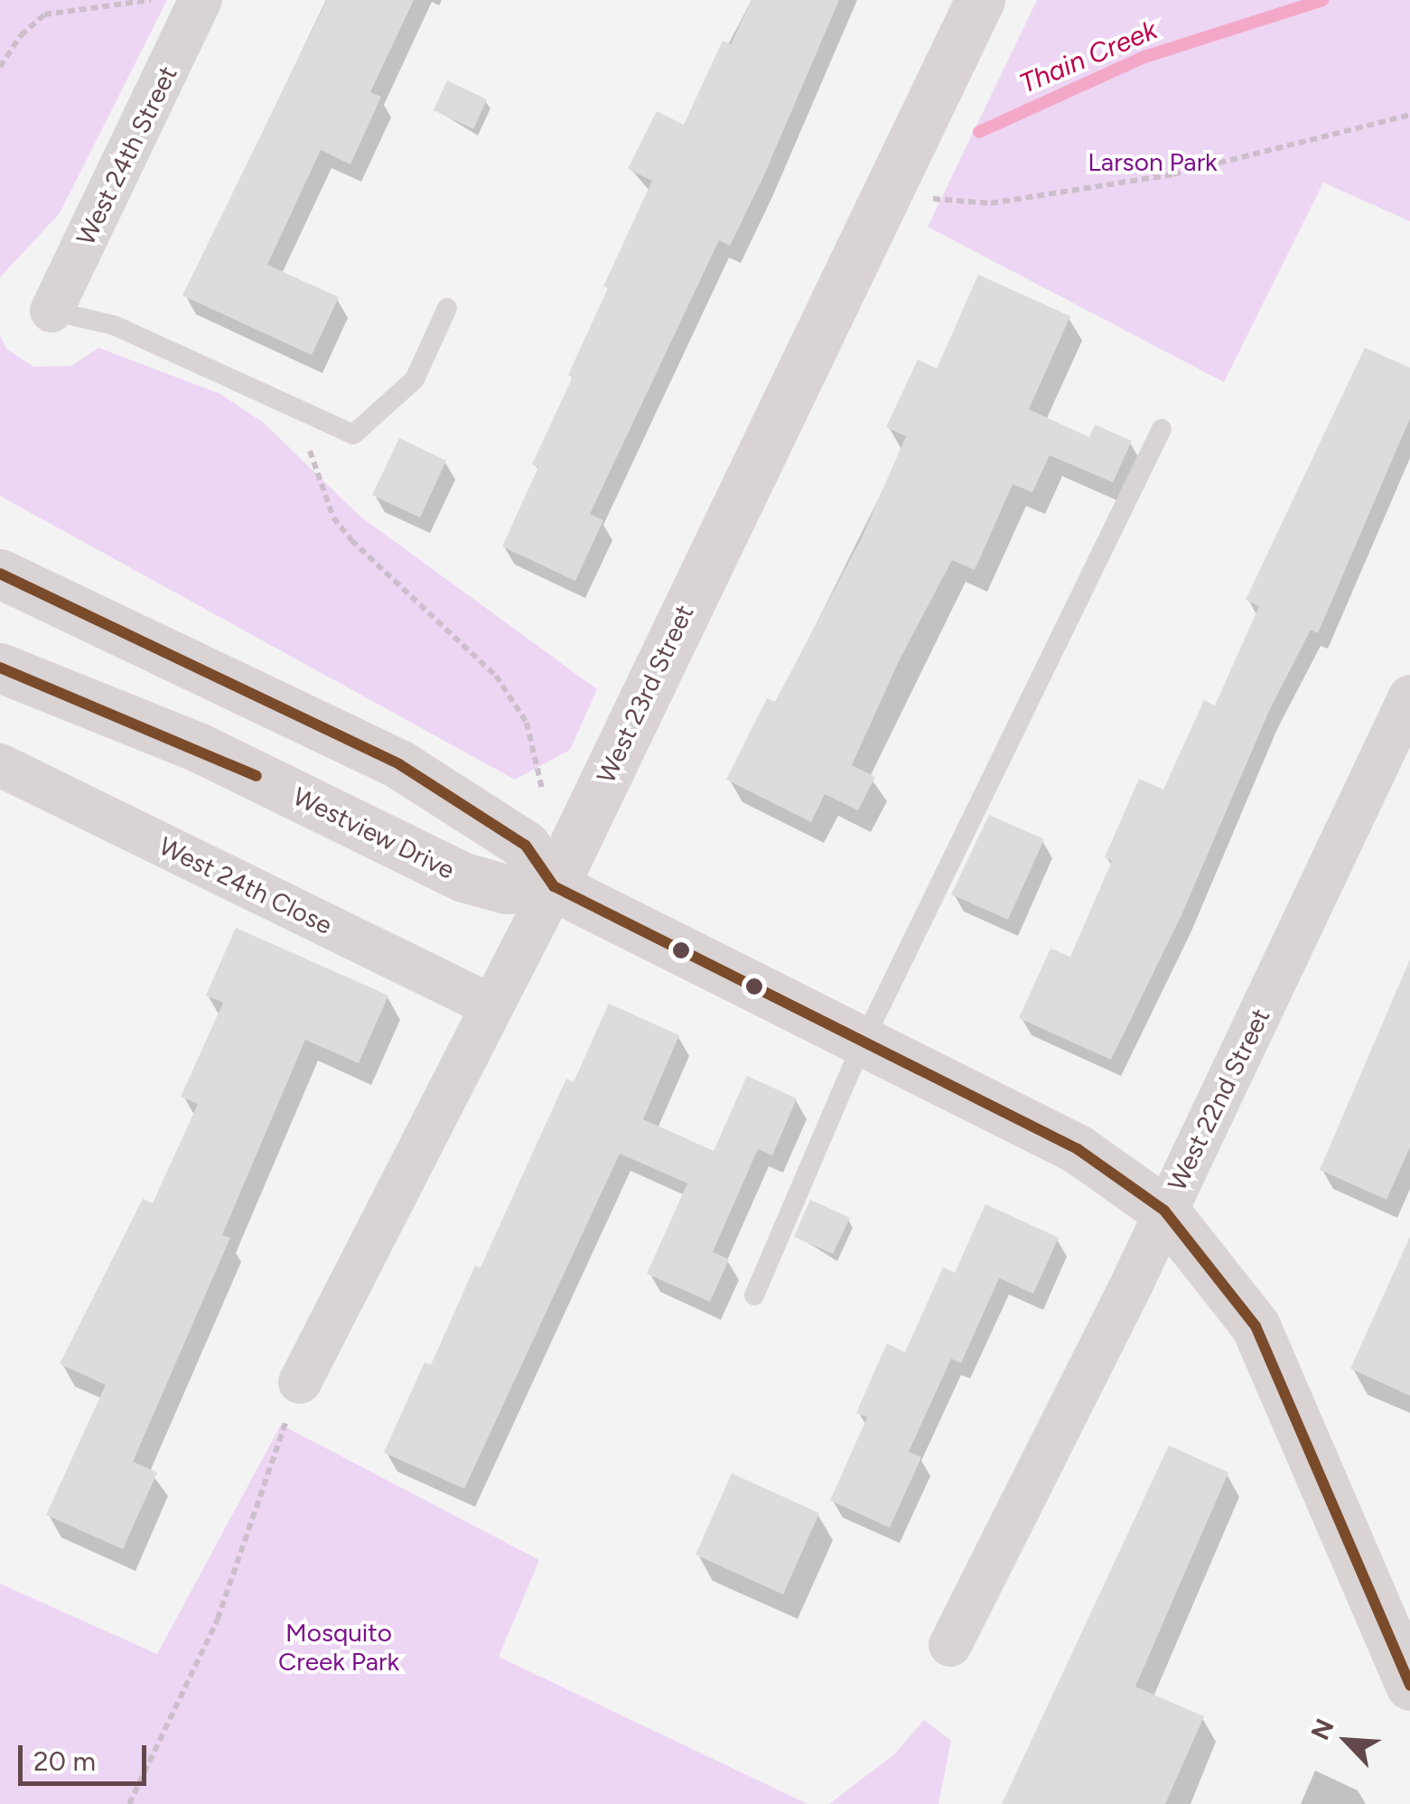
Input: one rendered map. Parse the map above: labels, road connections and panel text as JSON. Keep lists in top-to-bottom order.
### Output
{
  "streets": {
    "main road": ["West 23rd Street", "Westview Drive"],
    "street": ["West 24th Street", "West 24th Close", "West 22nd Street"]
  },
  "crossings": [
    ["West 23rd Street", "Westview Drive"],
    ["West 23rd Street", "West 24th Close"]
  ],
  "water": ["Thain Creek"],
  "parks": ["Larson Park", "Mosquito Creek Park"],
  "scale_bar": "20 m",
  "north": "top left"
}
